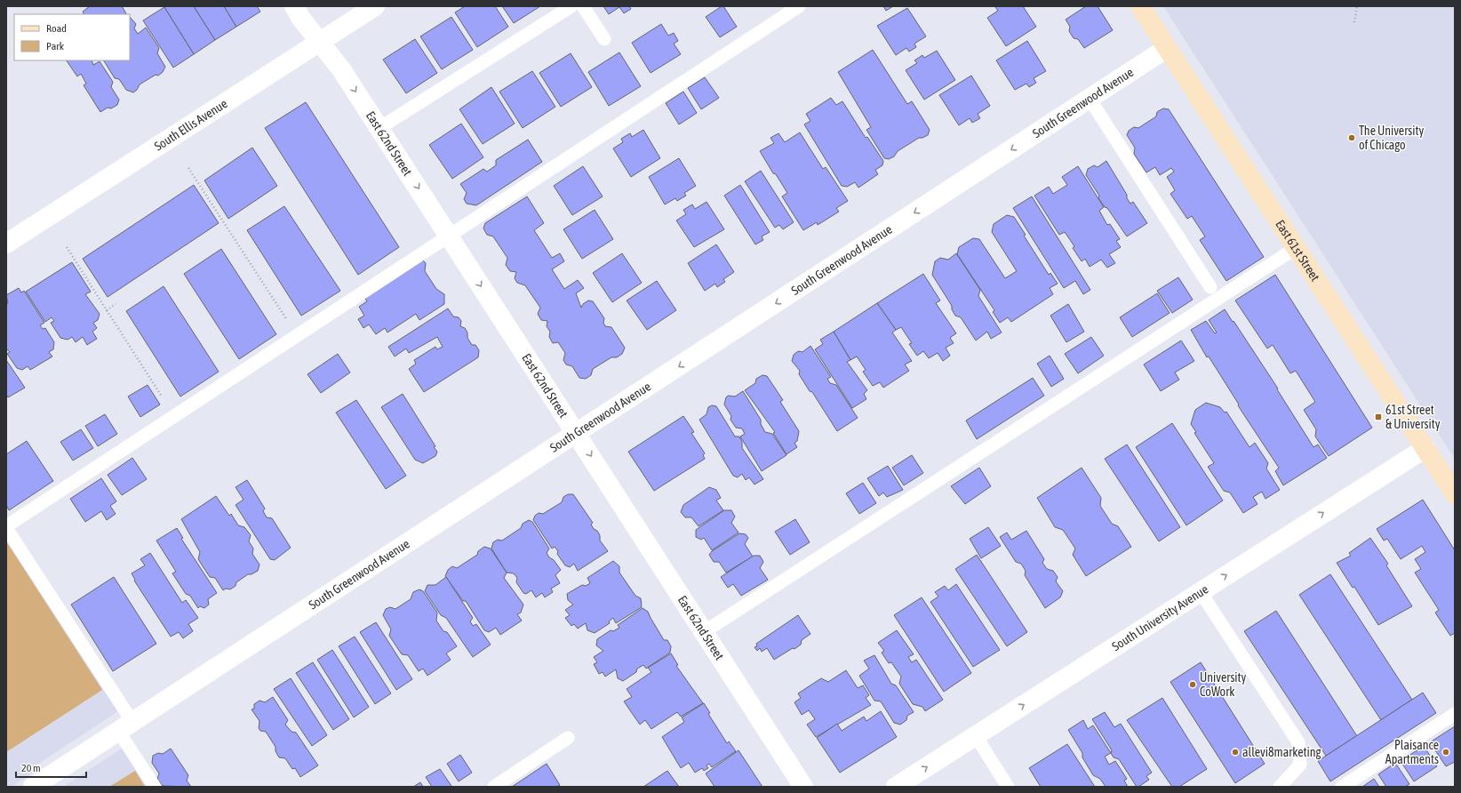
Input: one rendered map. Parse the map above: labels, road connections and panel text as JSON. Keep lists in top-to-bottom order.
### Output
{
  "streets": {
    "street": [
      "South Greenwood Avenue",
      "South Ellis Avenue",
      "East 62nd Street",
      "East 61st Street",
      "South University Avenue"
    ]
  },
  "crossings": [
    ["South Greenwood Avenue", "East 62nd Street"],
    ["South Greenwood Avenue", "East 61st Street"],
    ["South Ellis Avenue", "East 62nd Street"],
    ["East 61st Street", "South University Avenue"]
  ],
  "one_way": ["South Greenwood Avenue", "East 62nd Street", "South University Avenue"],
  "places": {
    "other": [
      "The University of Chicago",
      "University CoWork",
      "allevi8marketing",
      "Plaisance Apartments"
    ],
    "transit": ["61st Street & University"]
  },
  "legend": ["Road", "Park"],
  "scale_bar": "20 m"
}
